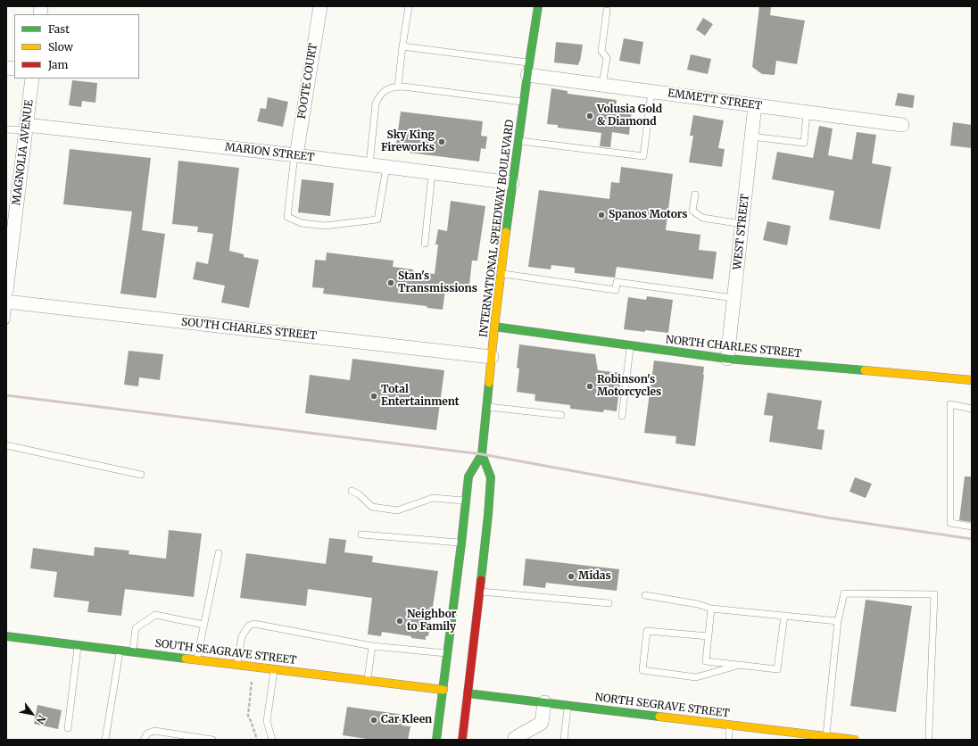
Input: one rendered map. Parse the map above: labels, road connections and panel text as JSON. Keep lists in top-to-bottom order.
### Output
{
  "streets": {
    "street": [
      "FOOTE COURT",
      "EMMETT STREET",
      "MAGNOLIA AVENUE",
      "MARION STREET",
      "INTERNATIONAL SPEEDWAY BOULEVARD",
      "WEST STREET",
      "SOUTH CHARLES STREET",
      "NORTH CHARLES STREET",
      "SOUTH SEAGRAVE STREET",
      "NORTH SEGRAVE STREET"
    ]
  },
  "crossings": [
    ["FOOTE COURT", "MARION STREET"],
    ["EMMETT STREET", "INTERNATIONAL SPEEDWAY BOULEVARD"],
    ["EMMETT STREET", "WEST STREET"],
    ["MAGNOLIA AVENUE", "MARION STREET"],
    ["MAGNOLIA AVENUE", "SOUTH CHARLES STREET"],
    ["MARION STREET", "INTERNATIONAL SPEEDWAY BOULEVARD"],
    ["INTERNATIONAL SPEEDWAY BOULEVARD", "SOUTH CHARLES STREET"],
    ["INTERNATIONAL SPEEDWAY BOULEVARD", "NORTH CHARLES STREET"],
    ["INTERNATIONAL SPEEDWAY BOULEVARD", "SOUTH SEAGRAVE STREET"],
    ["INTERNATIONAL SPEEDWAY BOULEVARD", "NORTH SEGRAVE STREET"],
    ["WEST STREET", "NORTH CHARLES STREET"]
  ],
  "places": [
    "Volusia Gold & Diamond",
    "Sky King Fireworks",
    "Spanos Motors",
    "Stan's Transmissions",
    "Robinson's Motorcycles",
    "Total Entertainment",
    "Midas",
    "Neighbor to Family",
    "Car Kleen"
  ],
  "legend": ["Fast", "Slow", "Jam"],
  "north": "bottom right"
}
